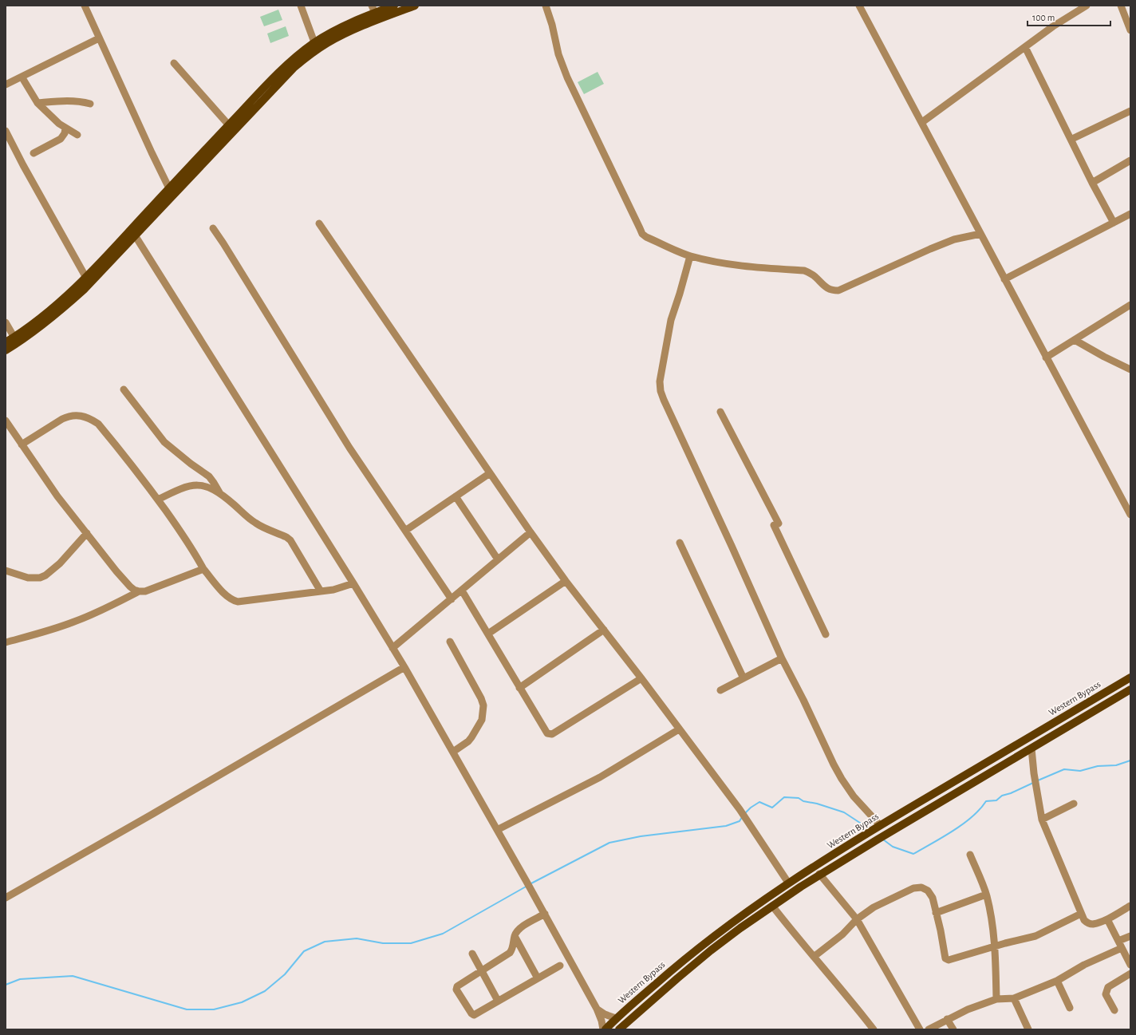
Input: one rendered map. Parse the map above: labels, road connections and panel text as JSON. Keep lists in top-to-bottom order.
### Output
{
  "streets": {
    "main road": ["Western Bypass"]
  },
  "scale_bar": "100 m"
}
